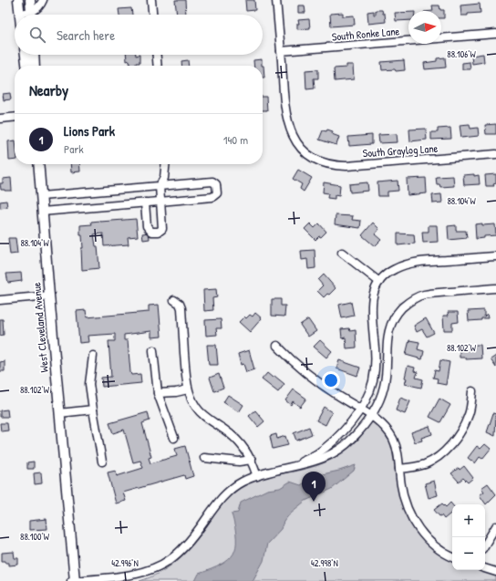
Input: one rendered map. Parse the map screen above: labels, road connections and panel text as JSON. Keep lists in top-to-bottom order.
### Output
{
  "streets": {
    "main road": ["West Cleveland Avenue"],
    "street": ["South Ronke Lane", "South Graylog Lane"]
  },
  "crossings": [
    ["South Ronke Lane", "South Graylog Lane"]
  ],
  "north": "right",
  "page": {
    "search": "Search here",
    "heading": "Nearby",
    "list": [
      {
        "mark": "1",
        "name": "Lions Park",
        "note": "Park",
        "value": "140 m"
      }
    ],
    "pins": "1",
    "map_buttons": ["+", "−"]
  },
  "coordinates": [
    "88.106°W",
    "88.104°W",
    "88.102°W",
    "88.100°W",
    "42.996°N",
    "42.998°N"
  ]
}
